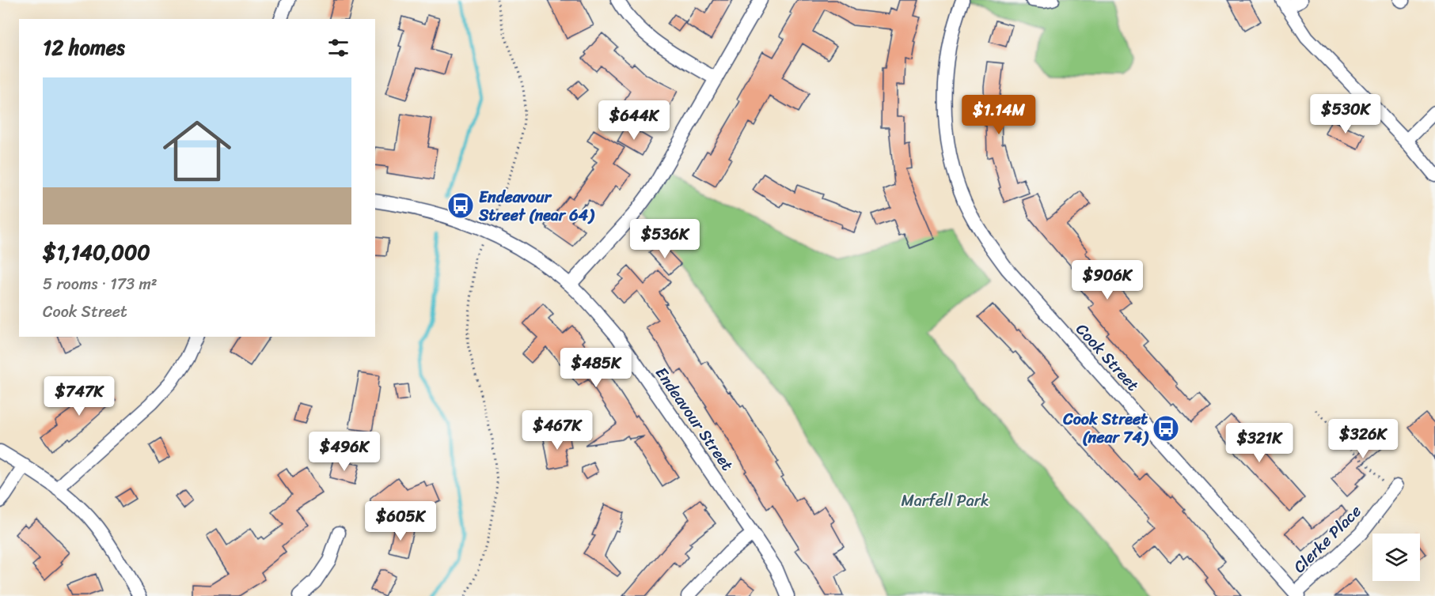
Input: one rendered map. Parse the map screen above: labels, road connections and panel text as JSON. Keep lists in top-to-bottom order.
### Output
{
  "streets": {
    "street": ["Cook Street", "Endeavour Street", "Clerke Place"]
  },
  "crossings": [
    ["Cook Street", "Clerke Place"]
  ],
  "parks": ["Marfell Park"],
  "places": {
    "bus stop": ["Endeavour Street (near 64)", "Cook Street (near 74)"]
  },
  "page": {
    "heading": "12 homes",
    "list": [
      {
        "name": "$1,140,000",
        "note": "5 rooms · 173 m² · Cook Street"
      }
    ],
    "price": [
      "$530K",
      "$1.14M",
      "$644K",
      "$536K",
      "$906K",
      "$485K",
      "$747K",
      "$467K",
      "$326K",
      "$321K",
      "$496K",
      "$605K"
    ]
  }
}
